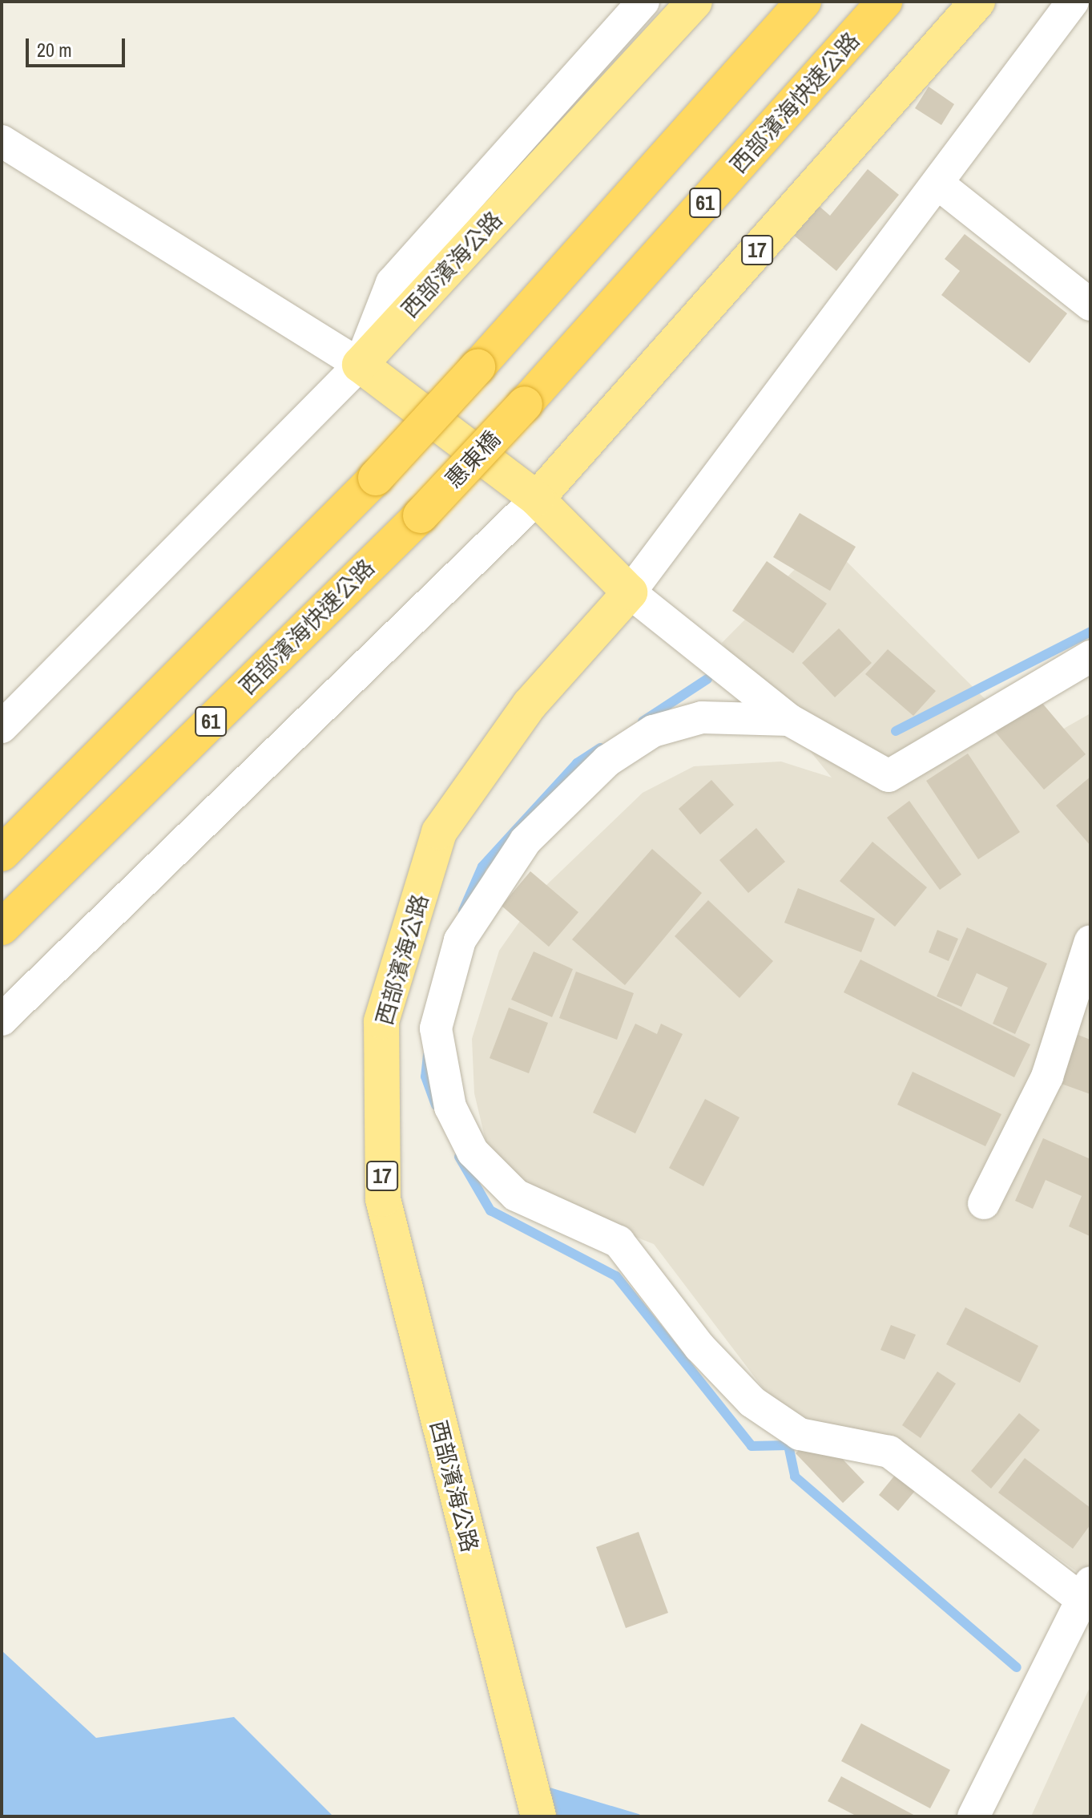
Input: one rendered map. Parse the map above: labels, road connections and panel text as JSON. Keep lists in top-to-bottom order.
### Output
{
  "streets": {
    "highway": ["西部濱海快速公路", "61", "惠東橋"],
    "main road": ["17", "西部濱海公路"]
  },
  "crossings": [
    ["西部濱海快速公路", "惠東橋"]
  ],
  "scale_bar": "20 m"
}
